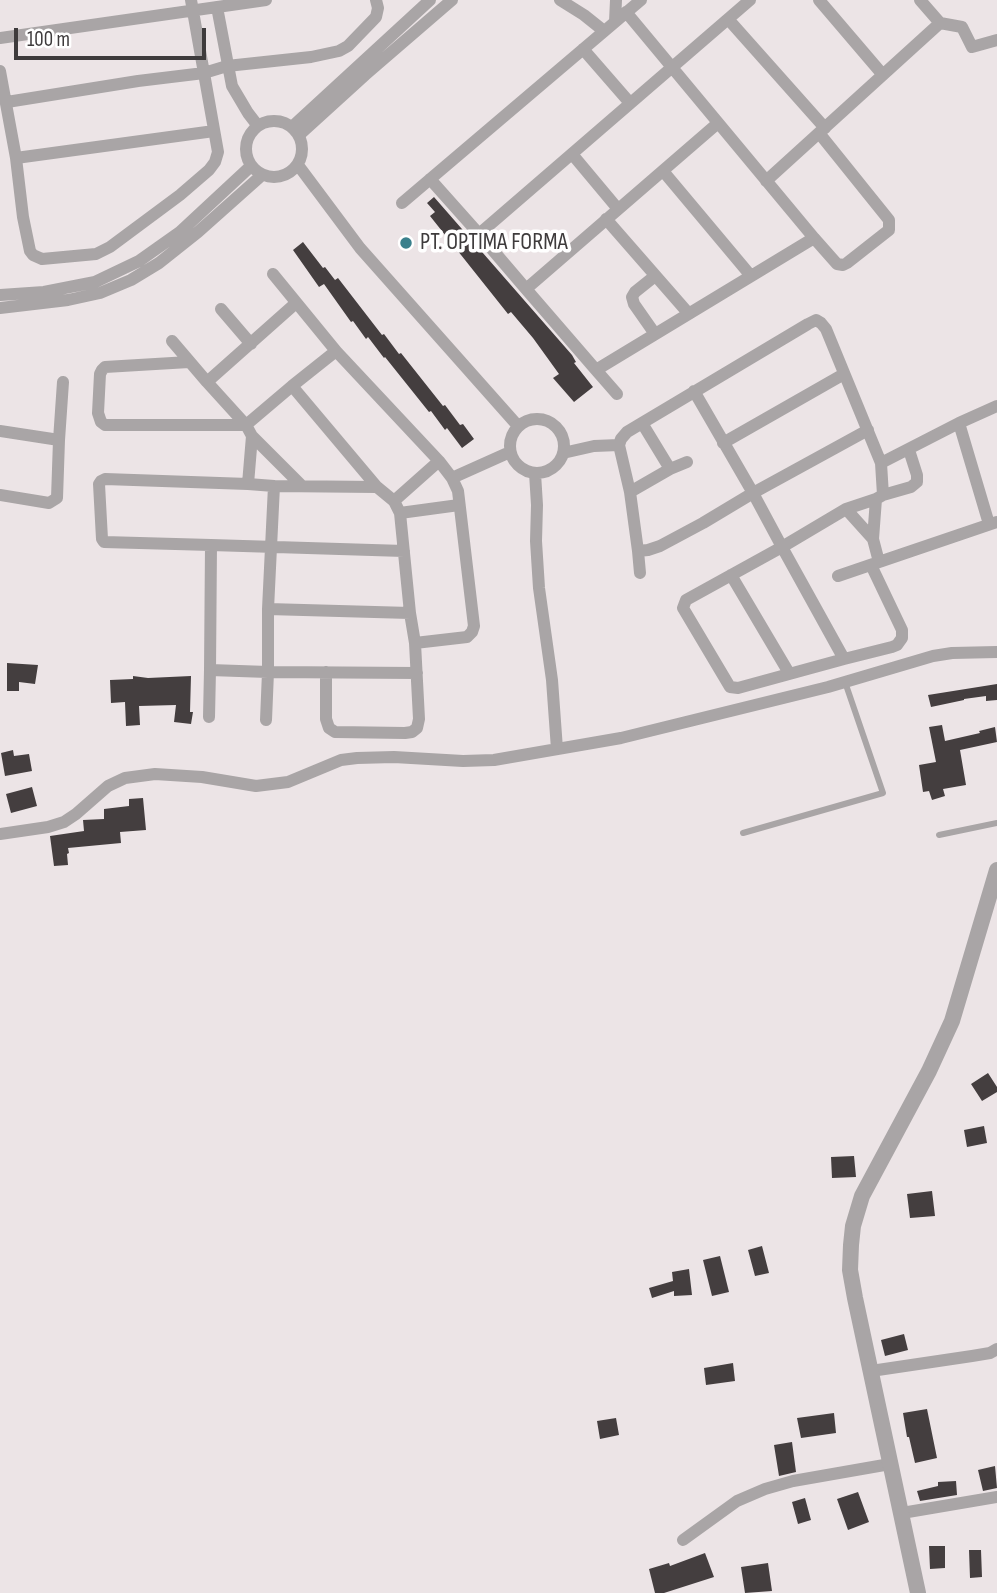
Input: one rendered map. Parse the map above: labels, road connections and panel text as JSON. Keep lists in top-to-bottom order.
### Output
{
  "places": ["PT. OPTIMA FORMA"],
  "scale_bar": "100 m"
}
